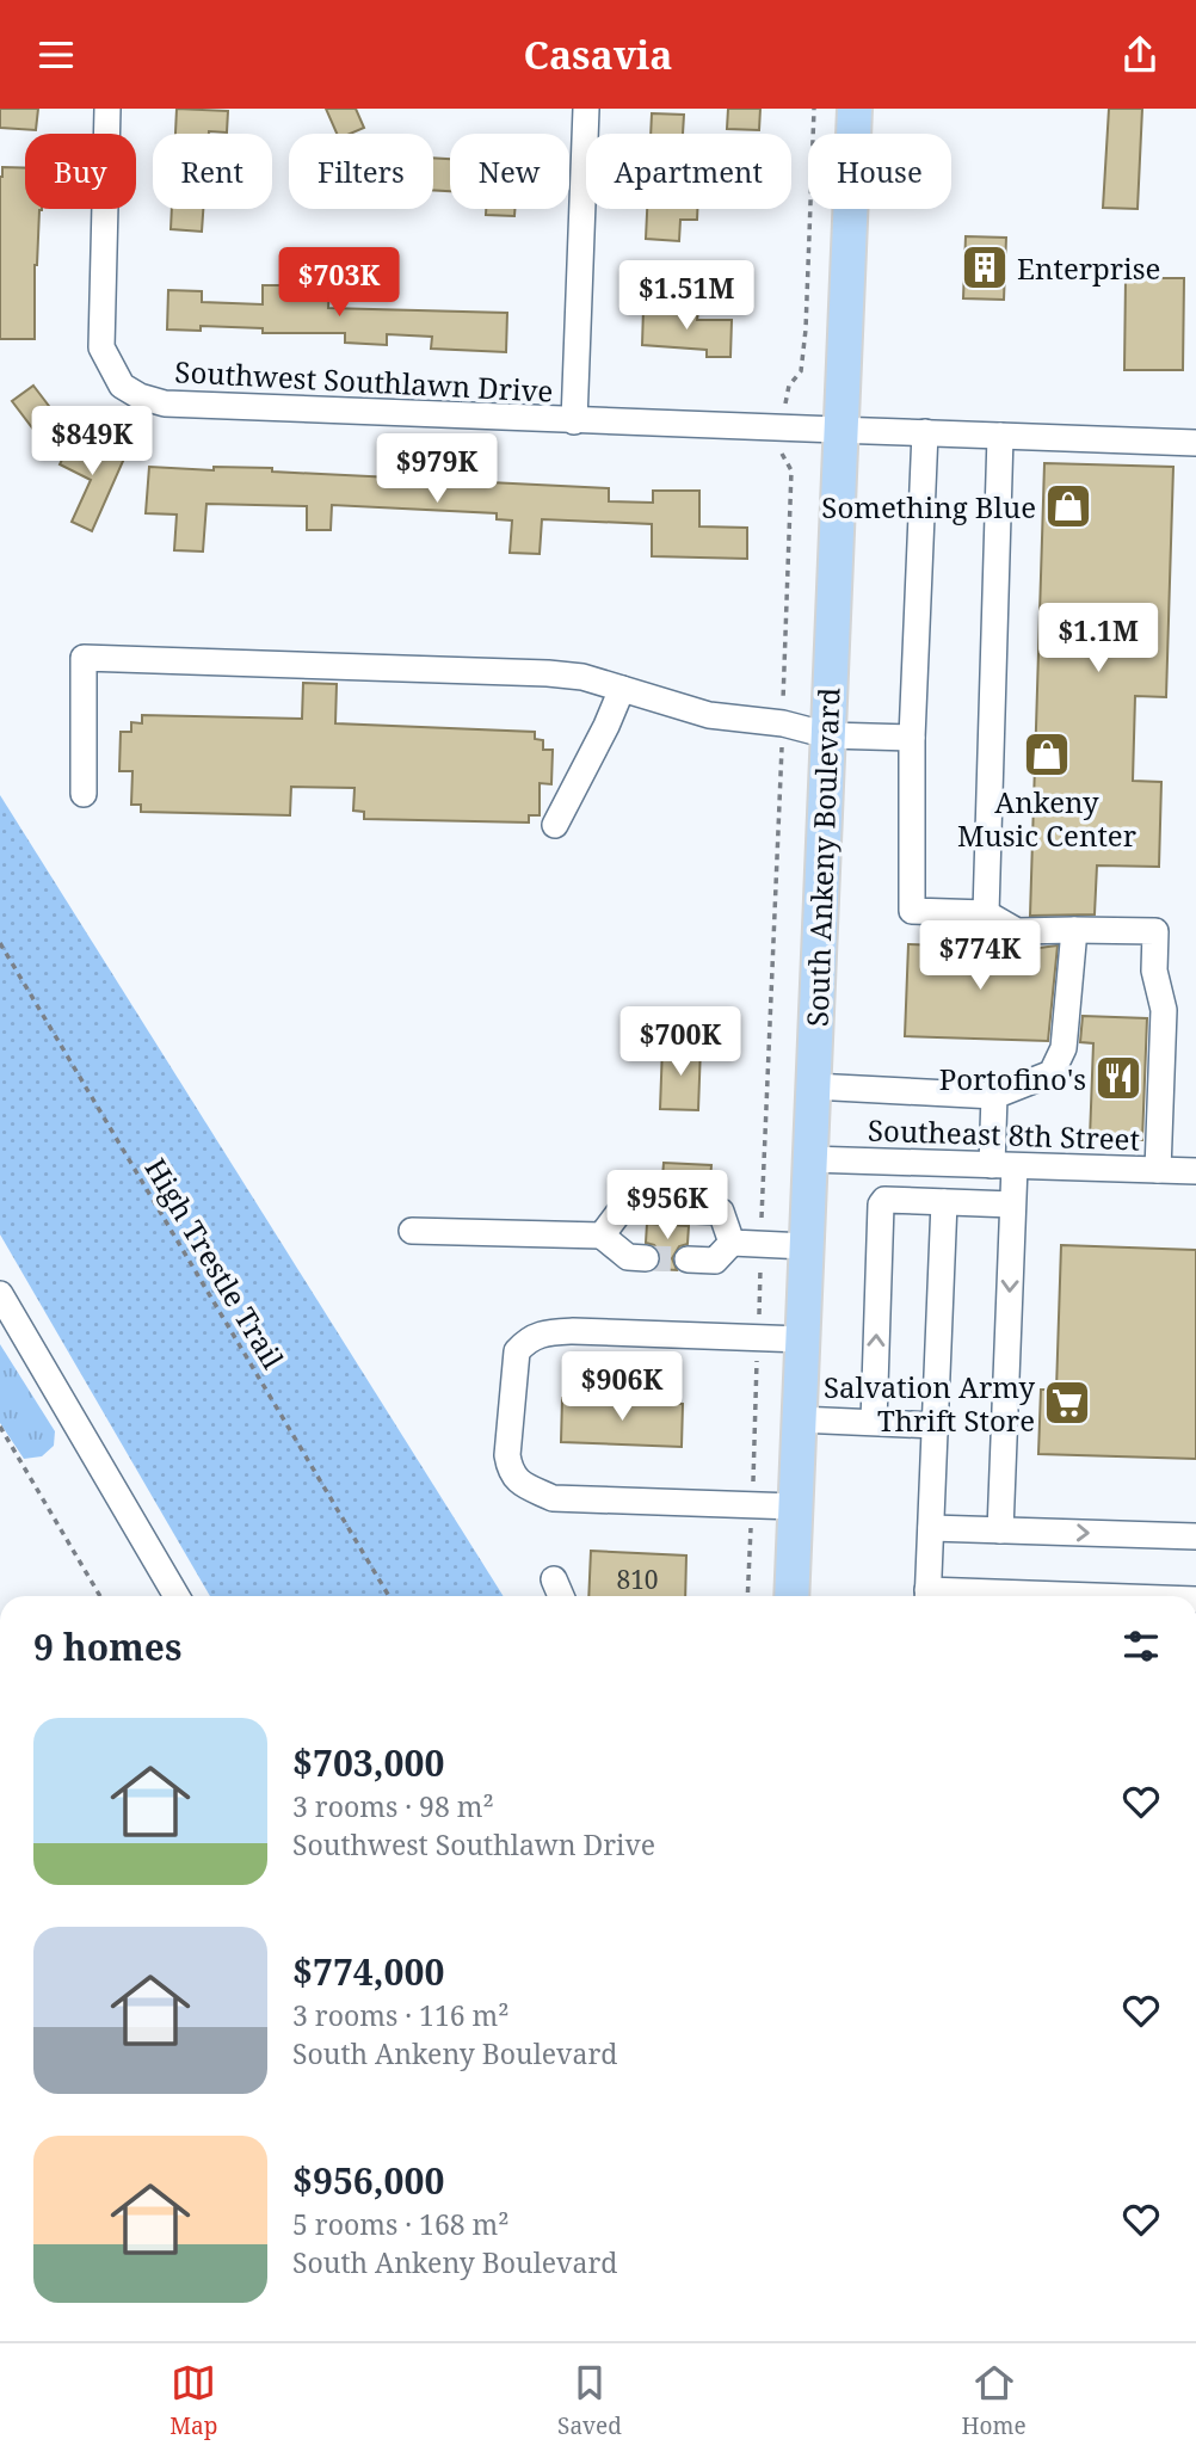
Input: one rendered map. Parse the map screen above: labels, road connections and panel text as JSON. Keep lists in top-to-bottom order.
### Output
{
  "streets": {
    "main road": ["South Ankeny Boulevard"],
    "street": ["Southwest Southlawn Drive", "Southeast 8th Street"],
    "path": ["High Trestle Trail"]
  },
  "crossings": [
    ["Southwest Southlawn Drive", "South Ankeny Boulevard"],
    ["South Ankeny Boulevard", "Southeast 8th Street"]
  ],
  "places": {
    "building": ["Enterprise"],
    "shop": ["Something Blue", "Ankeny Music Center"],
    "restaurant": ["Portofino's"],
    "supermarket": ["Salvation Army Thrift Store"]
  },
  "house_numbers": ["810"],
  "page": {
    "header": "Casavia",
    "chip": [
      "Buy",
      "Rent",
      "Filters",
      "New",
      "Apartment",
      "House"
    ],
    "price": [
      "$703K",
      "$1.51M",
      "$849K",
      "$979K",
      "$1.1M",
      "$774K",
      "$700K",
      "$956K",
      "$906K"
    ],
    "heading": "9 homes",
    "list": [
      {
        "name": "$703,000",
        "note": "3 rooms · 98 m² · Southwest Southlawn Drive"
      },
      {
        "name": "$774,000",
        "note": "3 rooms · 116 m² · South Ankeny Boulevard"
      },
      {
        "name": "$956,000",
        "note": "5 rooms · 168 m² · South Ankeny Boulevard"
      }
    ],
    "tabs": ["Map", "Saved", "Home"]
  }
}
